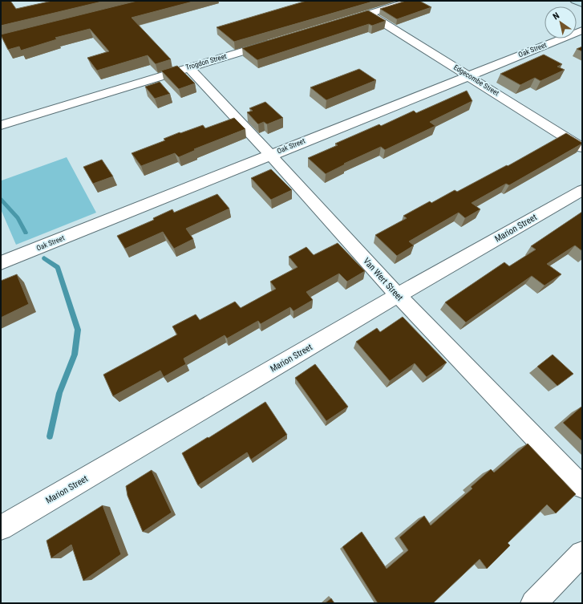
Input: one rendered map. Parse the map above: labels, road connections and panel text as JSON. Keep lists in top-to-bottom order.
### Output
{
  "streets": {
    "street": [
      "Oak Street",
      "Trogdon Street",
      "Edgecombe Street",
      "Marion Street",
      "Van Wert Street"
    ]
  },
  "crossings": [
    ["Oak Street", "Edgecombe Street"],
    ["Oak Street", "Van Wert Street"],
    ["Trogdon Street", "Van Wert Street"],
    ["Marion Street", "Van Wert Street"]
  ],
  "north": "top left"
}
